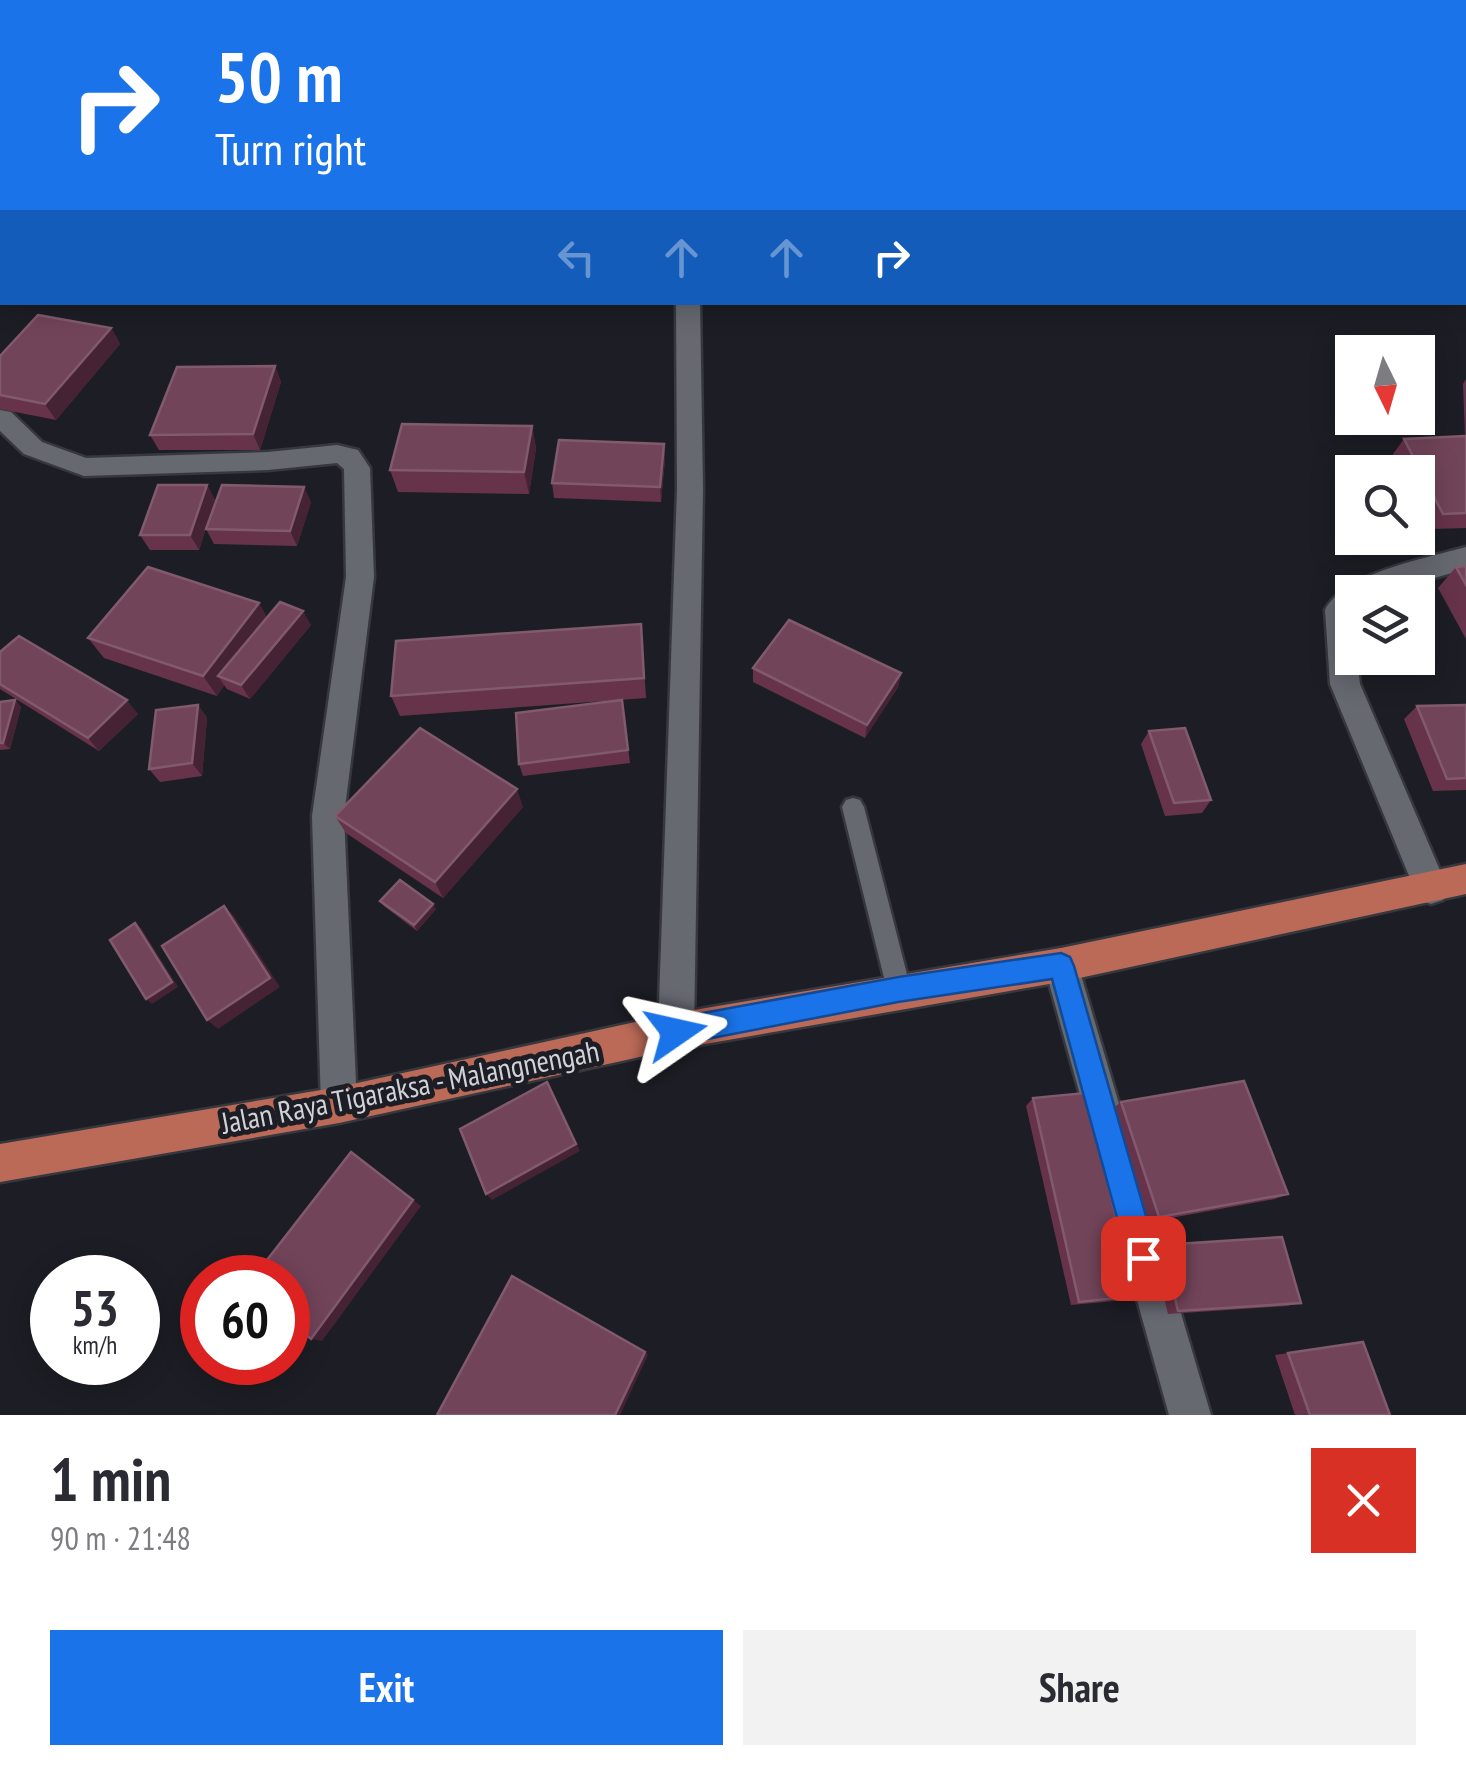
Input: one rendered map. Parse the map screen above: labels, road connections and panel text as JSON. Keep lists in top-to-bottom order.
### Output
{
  "streets": {
    "main road": ["Jalan Raya Tigaraksa - Malangnengah"]
  },
  "north": "bottom",
  "page": {
    "turn": ["50 m", "Turn right"],
    "speed": "53 km/h",
    "limit": "60",
    "heading": ["1 min", "90 m · 21:48"],
    "buttons": ["Exit", "Share"]
  }
}
